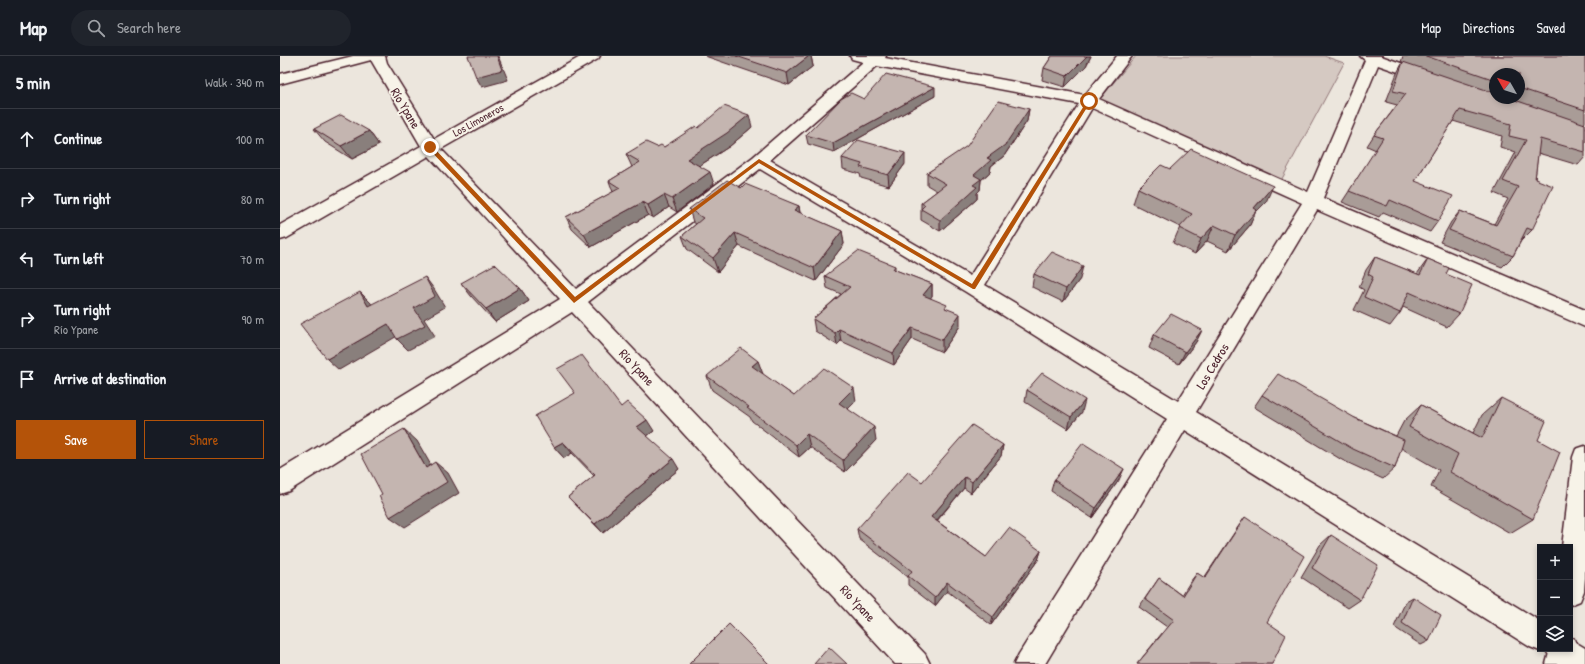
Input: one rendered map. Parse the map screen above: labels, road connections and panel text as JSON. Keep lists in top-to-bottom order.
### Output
{
  "streets": {
    "street": ["Río Ypane", "Los Limoneros", "Los Cedros"]
  },
  "crossings": [
    ["Río Ypane", "Los Limoneros"]
  ],
  "north": "top left",
  "page": {
    "header": "Map",
    "search": "Search here",
    "nav": ["Map", "Directions", "Saved"],
    "heading": ["5 min", "Walk · 340 m"],
    "list": [
      ["Continue", "100 m"],
      ["Turn right", "80 m"],
      ["Turn left", "70 m"],
      ["Turn right", "Río Ypane", "90 m"],
      "Arrive at destination"
    ],
    "buttons": ["Save", "Share"],
    "map_buttons": ["+", "−"]
  }
}
